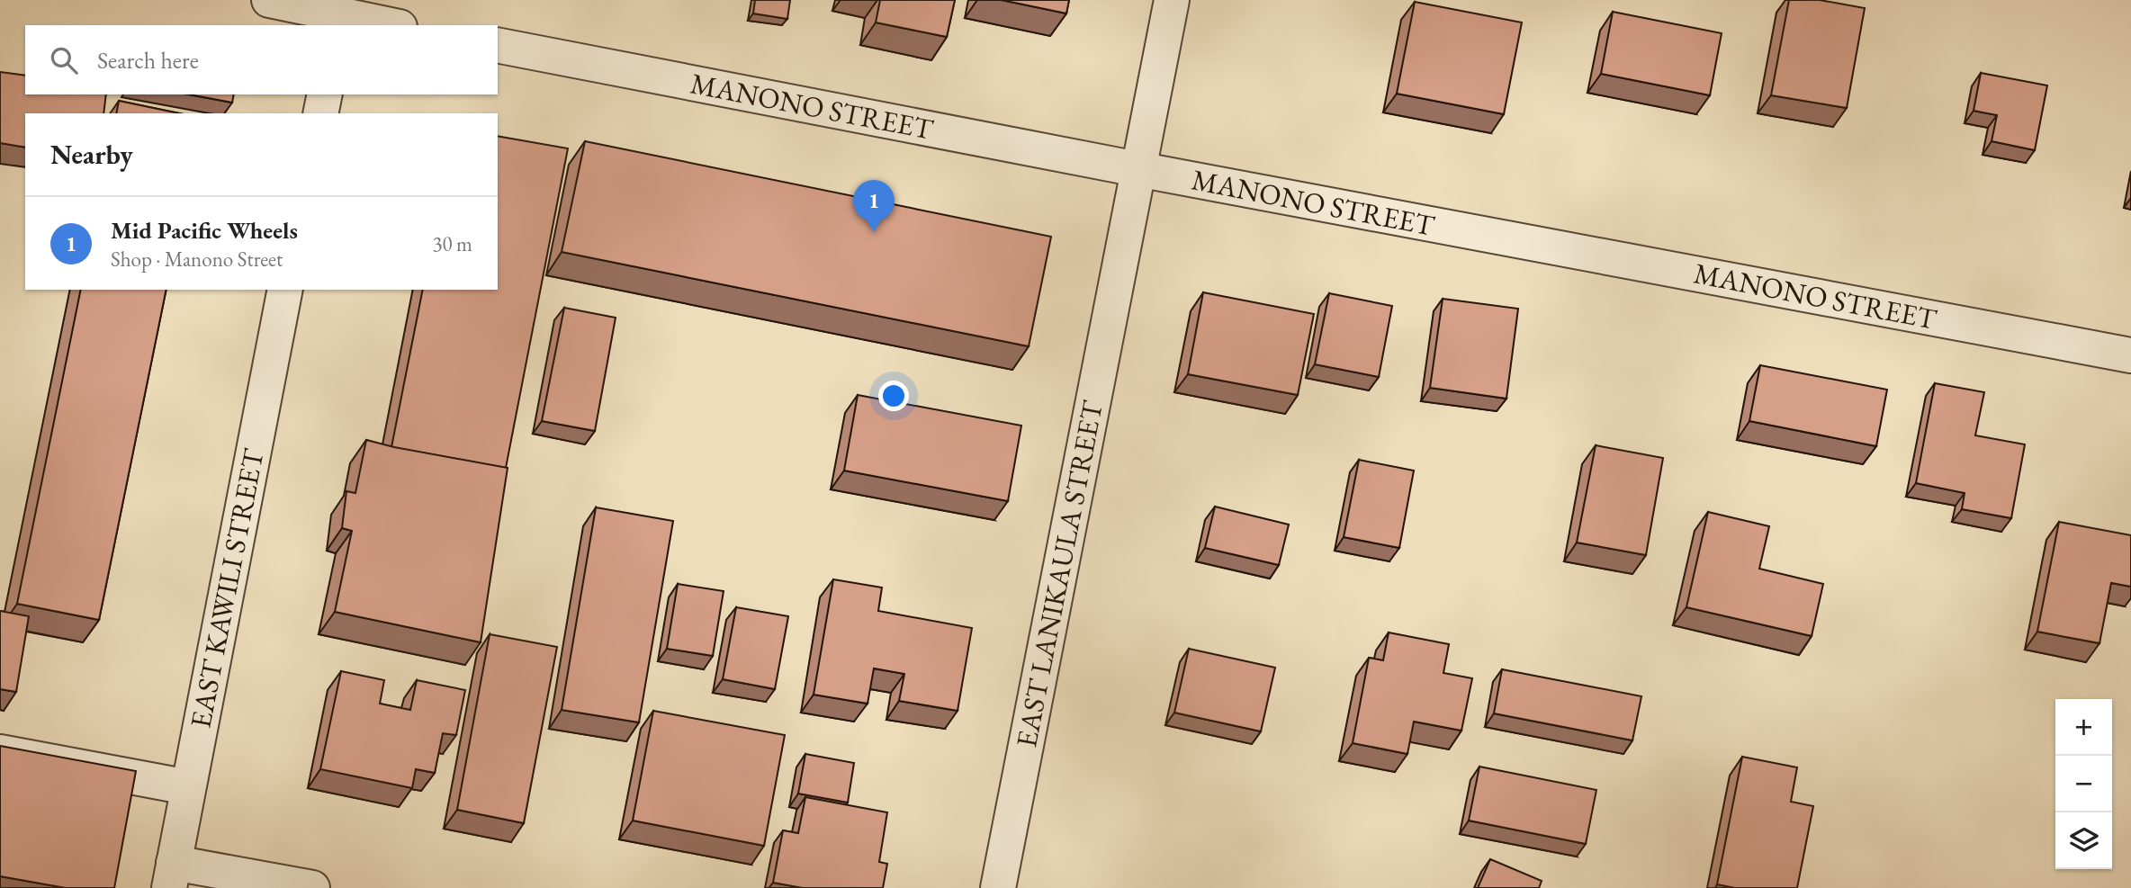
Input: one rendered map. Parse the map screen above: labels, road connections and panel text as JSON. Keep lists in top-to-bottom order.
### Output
{
  "streets": {
    "street": ["MANONO STREET", "EAST LANIKAULA STREET", "EAST KAWILI STREET"]
  },
  "crossings": [
    ["MANONO STREET", "EAST LANIKAULA STREET"]
  ],
  "page": {
    "search": "Search here",
    "heading": "Nearby",
    "pins": "1",
    "list": [
      {
        "mark": "1",
        "name": "Mid Pacific Wheels",
        "note": "Shop · Manono Street",
        "value": "30 m"
      }
    ],
    "map_buttons": ["+", "−"]
  }
}
